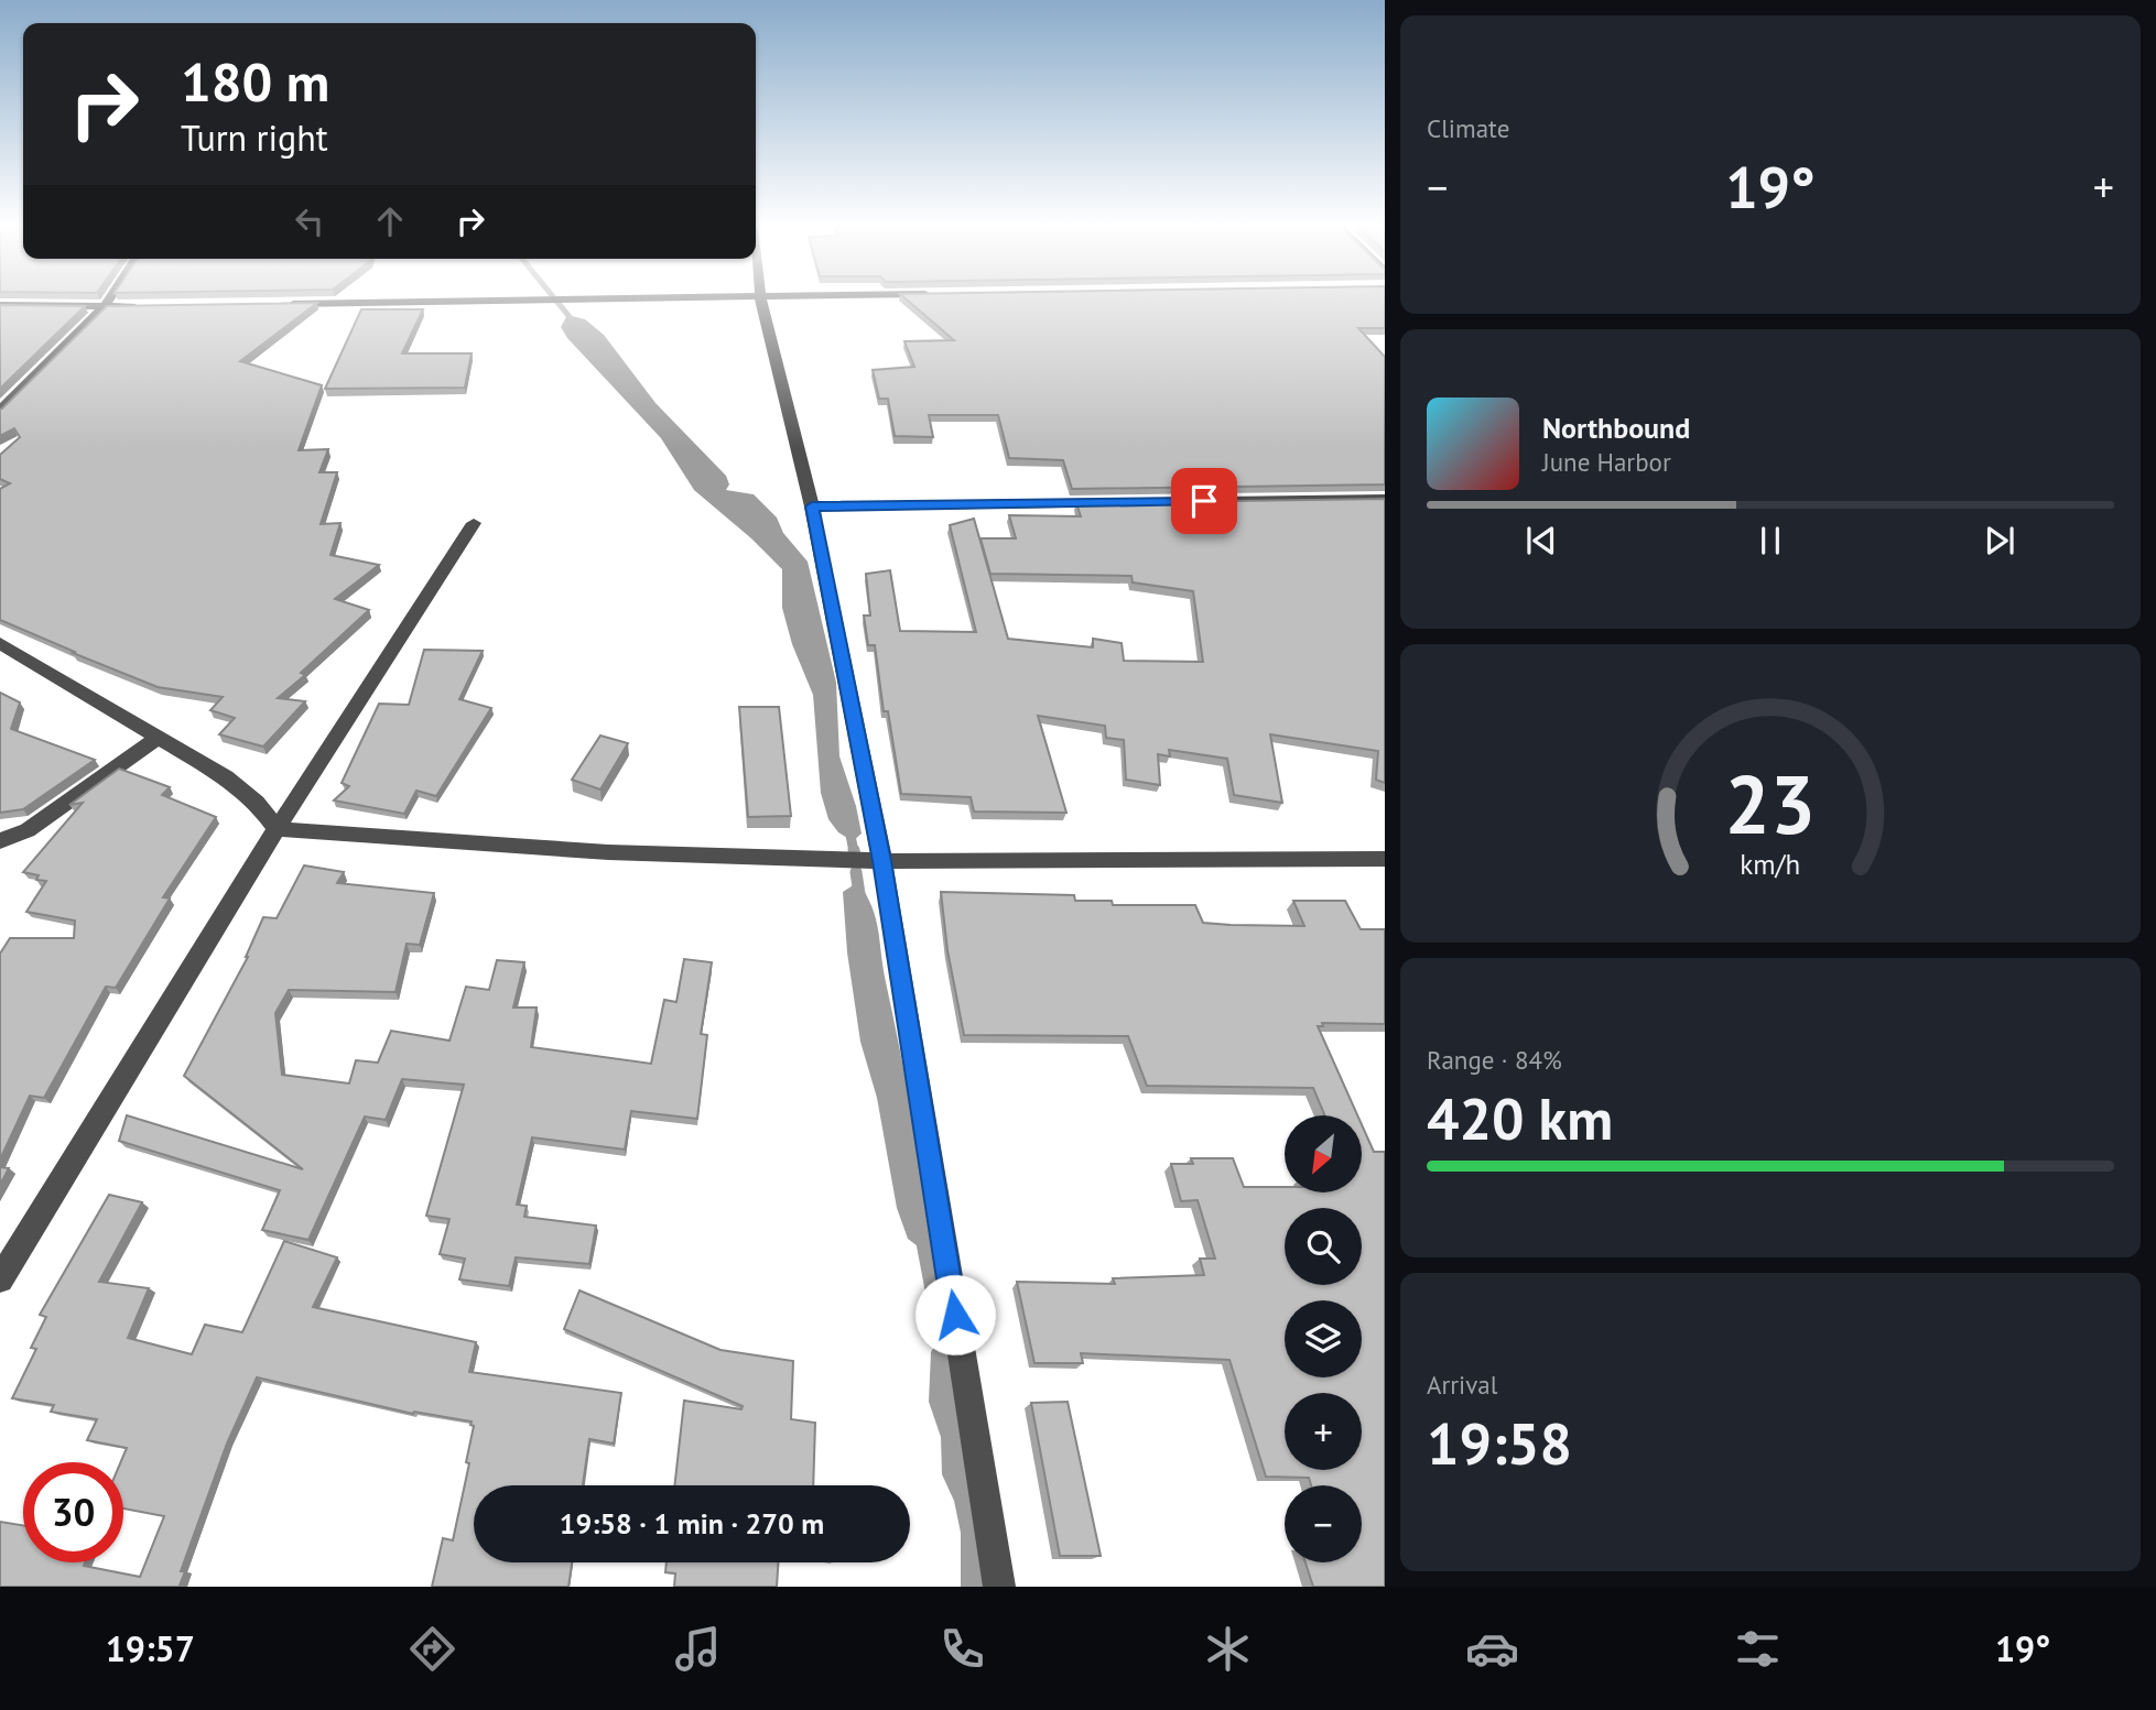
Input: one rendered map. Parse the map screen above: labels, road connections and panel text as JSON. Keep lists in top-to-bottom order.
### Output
{
  "north": "bottom left",
  "page": {
    "tile": [
      "Climate",
      ["Range · 84%", "420 km"],
      ["Arrival", "19:58"]
    ],
    "turn": ["180 m", "Turn right"],
    "heat": ["−", "19°", "+"],
    "song": ["Northbound", "June Harbor"],
    "map_buttons": ["+", "−"],
    "limit": "30",
    "trip": "19:58 · 1 min · 270 m",
    "tabs": ["19:57", "19°"],
    "gauge": ["23", "km/h"]
  }
}
